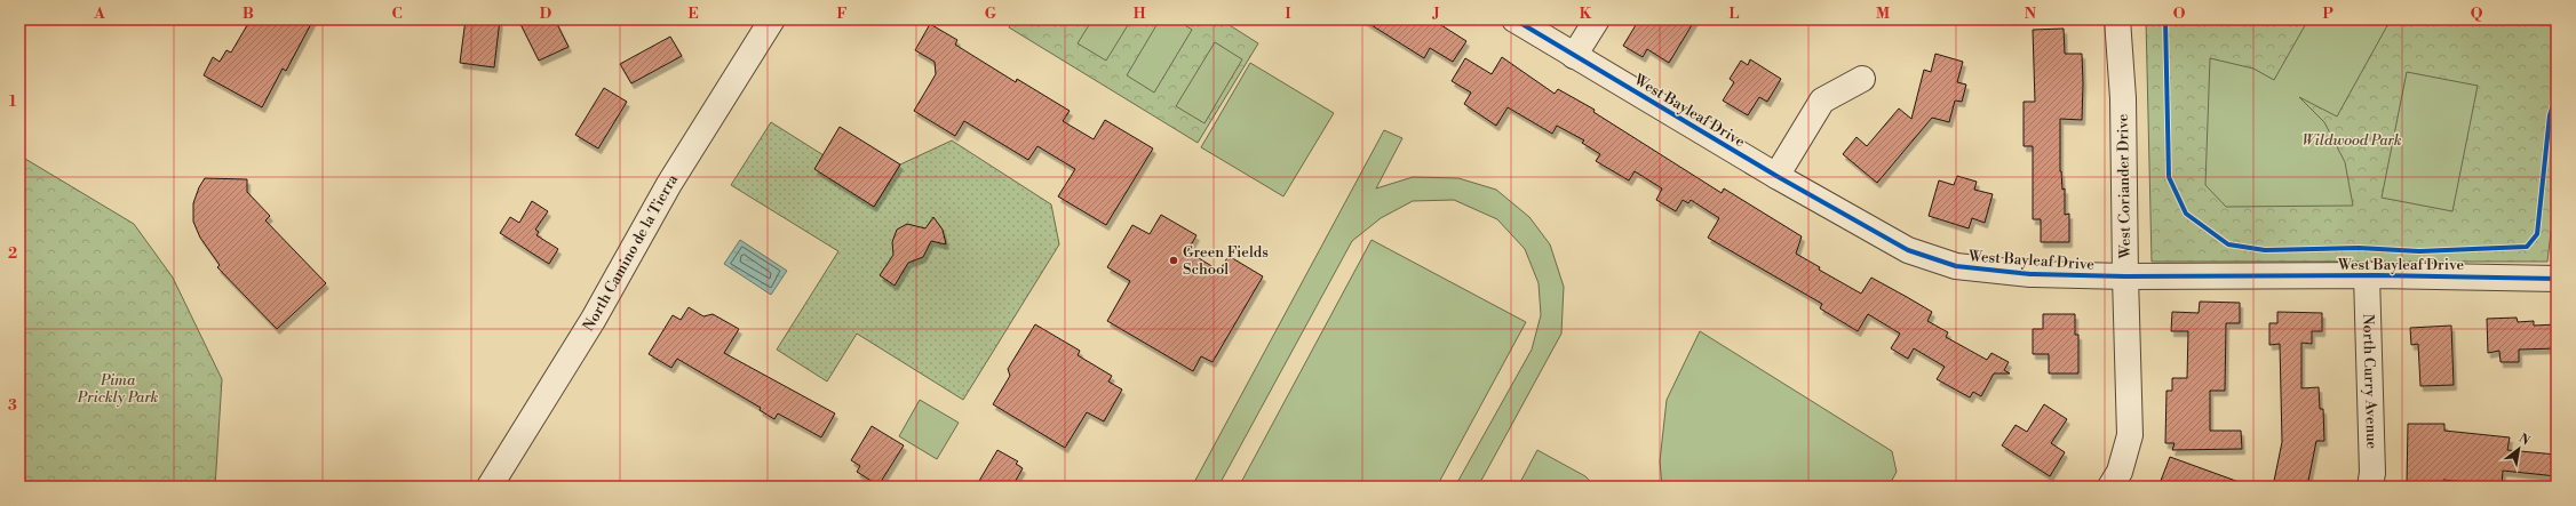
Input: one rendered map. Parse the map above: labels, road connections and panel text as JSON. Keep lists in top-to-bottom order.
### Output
{
  "streets": {
    "street": [
      "West Bayleaf Drive",
      "West Coriander Drive",
      "North Camino de la Tierra",
      "North Curry Avenue"
    ]
  },
  "crossings": [
    ["West Bayleaf Drive", "West Coriander Drive"],
    ["West Bayleaf Drive", "North Curry Avenue"]
  ],
  "parks": ["Wildwood Park", "Pima Prickly Park"],
  "places": ["Green Fields School"],
  "north": "top right",
  "grid": {
    "columns": [
      "A",
      "B",
      "C",
      "D",
      "E",
      "F",
      "G",
      "H",
      "I",
      "J",
      "K",
      "L",
      "M",
      "N",
      "O",
      "P",
      "Q"
    ],
    "rows": ["1", "2", "3"]
  }
}
